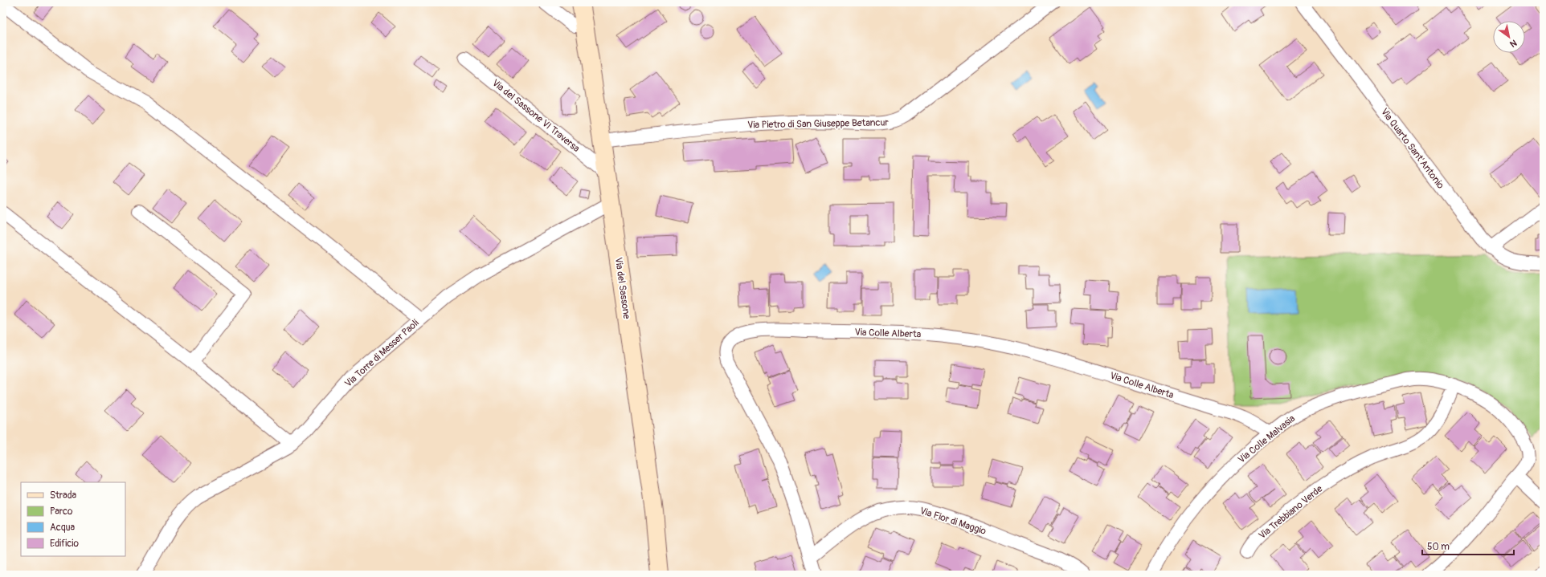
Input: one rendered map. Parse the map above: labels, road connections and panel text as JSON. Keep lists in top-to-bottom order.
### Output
{
  "streets": {
    "main road": ["Via del Sassone"],
    "street": [
      "Via del Sassone VI Traversa",
      "Via Pietro di San Giuseppe Betancur",
      "Via Quarto Sant'Antonio",
      "Via Colle Alberta",
      "Via Torre di Messer Paoli",
      "Via Colle Malvasia",
      "Via Trebbiano Verde",
      "Via Fior di Maggio"
    ]
  },
  "crossings": [
    ["Via del Sassone VI Traversa", "Via del Sassone"],
    ["Via Pietro di San Giuseppe Betancur", "Via del Sassone"],
    ["Via del Sassone", "Via Torre di Messer Paoli"],
    ["Via Colle Alberta", "Via Colle Malvasia"],
    ["Via Colle Alberta", "Via Fior di Maggio"],
    ["Via Colle Malvasia", "Via Trebbiano Verde"]
  ],
  "legend": [
    "Strada",
    "Parco",
    "Acqua",
    "Edificio"
  ],
  "scale_bar": "50 m",
  "north": "bottom right"
}
